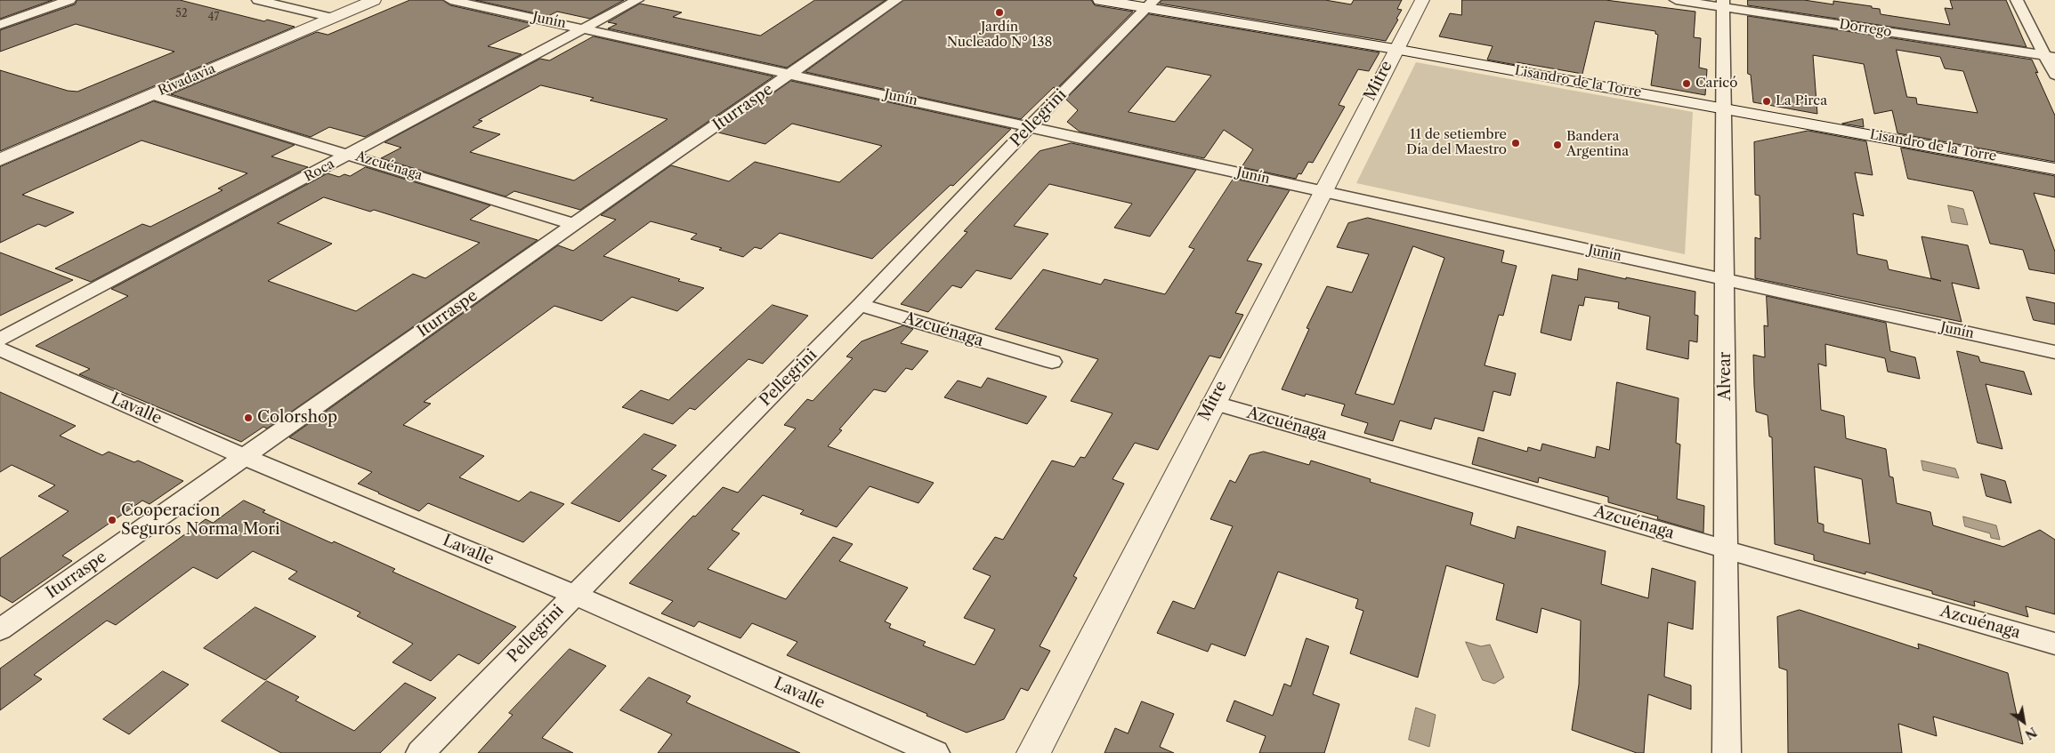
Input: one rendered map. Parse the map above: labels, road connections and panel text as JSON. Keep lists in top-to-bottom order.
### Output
{
  "streets": {
    "street": [
      "Junín",
      "Dorrego",
      "Rivadavia",
      "Mitre",
      "Lisandro de la Torre",
      "Iturraspe",
      "Pellegrini",
      "Azcuénaga",
      "Roca",
      "Alvear",
      "Lavalle"
    ]
  },
  "crossings": [
    ["Junín", "Mitre"],
    ["Junín", "Iturraspe"],
    ["Junín", "Pellegrini"],
    ["Junín", "Roca"],
    ["Junín", "Alvear"],
    ["Dorrego", "Alvear"],
    ["Rivadavia", "Azcuénaga"],
    ["Mitre", "Lisandro de la Torre"],
    ["Mitre", "Azcuénaga"],
    ["Lisandro de la Torre", "Pellegrini"],
    ["Lisandro de la Torre", "Alvear"],
    ["Iturraspe", "Azcuénaga"],
    ["Iturraspe", "Lavalle"],
    ["Pellegrini", "Azcuénaga"],
    ["Pellegrini", "Lavalle"],
    ["Azcuénaga", "Roca"],
    ["Azcuénaga", "Alvear"]
  ],
  "places": [
    "Jardín Nucleado Nº 138",
    "Caricó",
    "La Pirca",
    "11 de setiembre Día del Maestro",
    "Bandera Argentina",
    "Colorshop",
    "Cooperacion Seguros Norma Mori"
  ],
  "house_numbers": ["52", "47"],
  "north": "bottom right"
}
